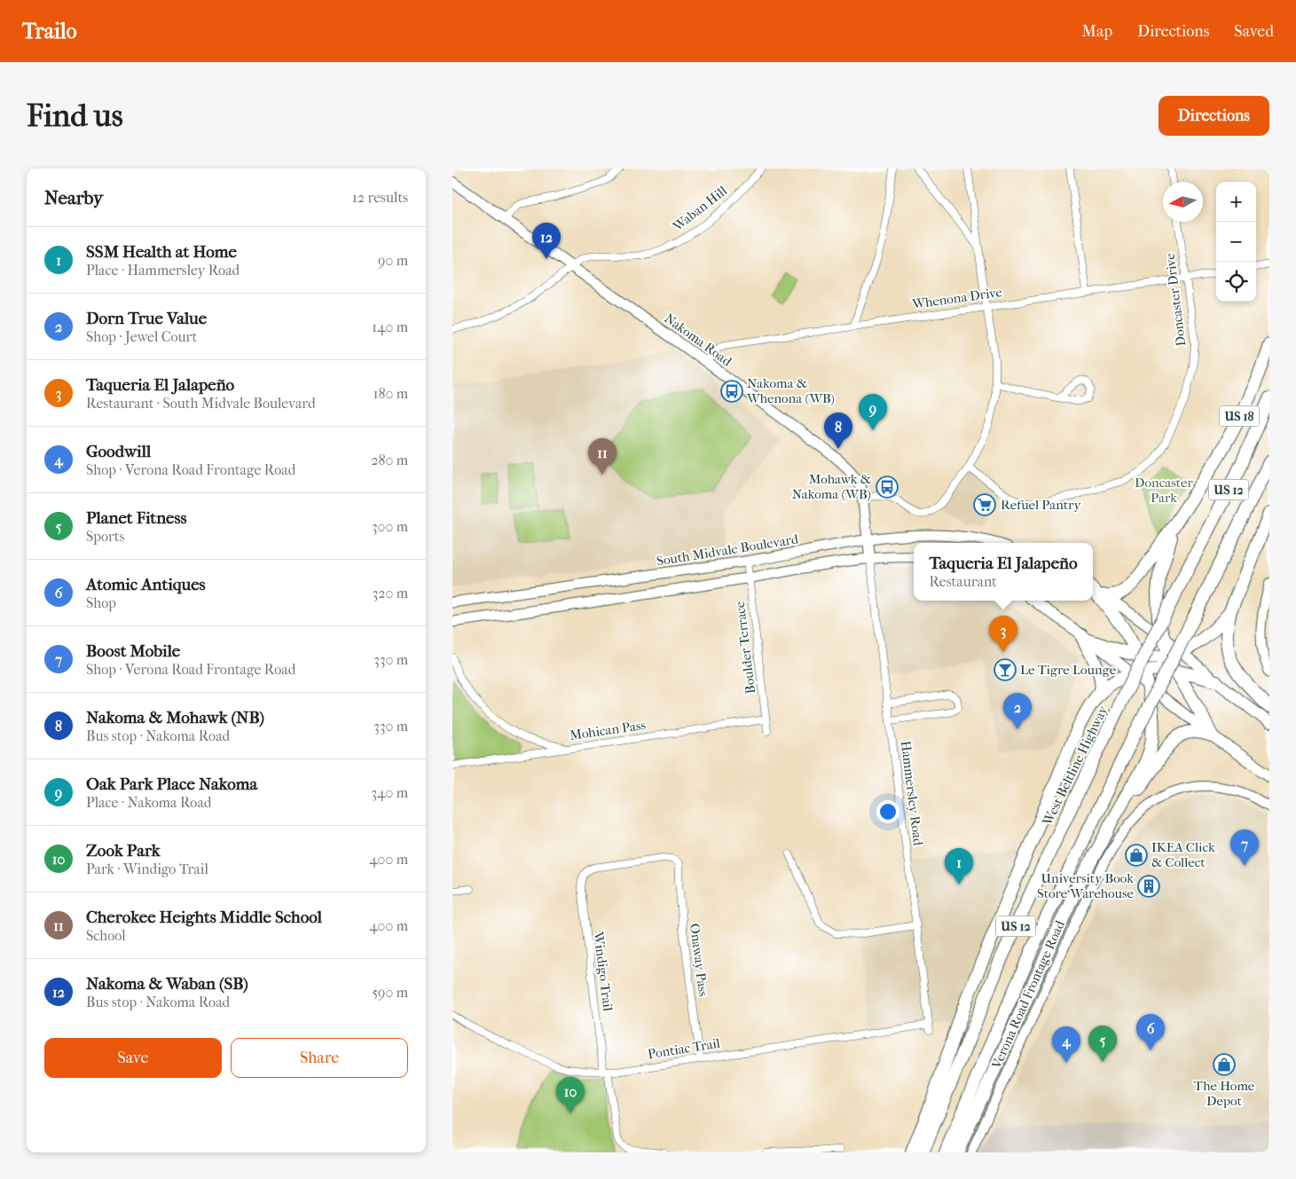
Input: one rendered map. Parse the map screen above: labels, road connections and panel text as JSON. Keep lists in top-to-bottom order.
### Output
{
  "streets": {
    "highway": ["US 18", "US 12", "West Beltline Highway"],
    "main road": ["Nakoma Road", "South Midvale Boulevard"],
    "street": [
      "Waban Hill",
      "Whenona Drive",
      "Doncaster Drive",
      "Boulder Terrace",
      "Mohican Pass",
      "Hammersley Road",
      "Onaway Pass",
      "Windigo Trail",
      "Verona Road Frontage Road",
      "Pontiac Trail"
    ]
  },
  "crossings": [
    ["Waban Hill", "Nakoma Road"],
    ["Whenona Drive", "Doncaster Drive"],
    ["Whenona Drive", "Nakoma Road"],
    ["Nakoma Road", "South Midvale Boulevard"],
    ["Nakoma Road", "Hammersley Road"],
    ["South Midvale Boulevard", "Boulder Terrace"],
    ["Boulder Terrace", "Mohican Pass"],
    ["Hammersley Road", "Pontiac Trail"],
    ["Onaway Pass", "Windigo Trail"],
    ["Onaway Pass", "Pontiac Trail"],
    ["Windigo Trail", "Pontiac Trail"]
  ],
  "parks": ["Doncaster Park"],
  "places": {
    "bus stop": ["Nakoma & Whenona (WB)", "Mohawk & Nakoma (WB)"],
    "supermarket": ["Refuel Pantry"],
    "bar": ["Le Tigre Lounge"],
    "shop": ["IKEA Click & Collect", "The Home Depot"],
    "building": ["University Book Store Warehouse"]
  },
  "north": "left",
  "page": {
    "header": "Trailo",
    "nav": ["Map", "Directions", "Saved"],
    "buttons": [
      "Directions",
      ["Save", "Share"]
    ],
    "title": "Find us",
    "heading": ["Nearby", "12 results"],
    "map_buttons": ["+", "−"],
    "pins": [
      "12",
      "9",
      "8",
      "11",
      "3",
      "2",
      "7",
      "1",
      "6",
      "5",
      "4",
      "10"
    ],
    "list": [
      {
        "mark": "1",
        "name": "SSM Health at Home",
        "note": "Place · Hammersley Road",
        "value": "90 m"
      },
      {
        "mark": "2",
        "name": "Dorn True Value",
        "note": "Shop · Jewel Court",
        "value": "140 m"
      },
      {
        "mark": "3",
        "name": "Taqueria El Jalapeño",
        "note": "Restaurant · South Midvale Boulevard",
        "value": "180 m"
      },
      {
        "mark": "4",
        "name": "Goodwill",
        "note": "Shop · Verona Road Frontage Road",
        "value": "280 m"
      },
      {
        "mark": "5",
        "name": "Planet Fitness",
        "note": "Sports",
        "value": "300 m"
      },
      {
        "mark": "6",
        "name": "Atomic Antiques",
        "note": "Shop",
        "value": "320 m"
      },
      {
        "mark": "7",
        "name": "Boost Mobile",
        "note": "Shop · Verona Road Frontage Road",
        "value": "330 m"
      },
      {
        "mark": "8",
        "name": "Nakoma & Mohawk (NB)",
        "note": "Bus stop · Nakoma Road",
        "value": "330 m"
      },
      {
        "mark": "9",
        "name": "Oak Park Place Nakoma",
        "note": "Place · Nakoma Road",
        "value": "340 m"
      },
      {
        "mark": "10",
        "name": "Zook Park",
        "note": "Park · Windigo Trail",
        "value": "400 m"
      },
      {
        "mark": "11",
        "name": "Cherokee Heights Middle School",
        "note": "School",
        "value": "400 m"
      },
      {
        "mark": "12",
        "name": "Nakoma & Waban (SB)",
        "note": "Bus stop · Nakoma Road",
        "value": "590 m"
      }
    ],
    "popup": ["Taqueria El Jalapeño", "Restaurant"]
  }
}
